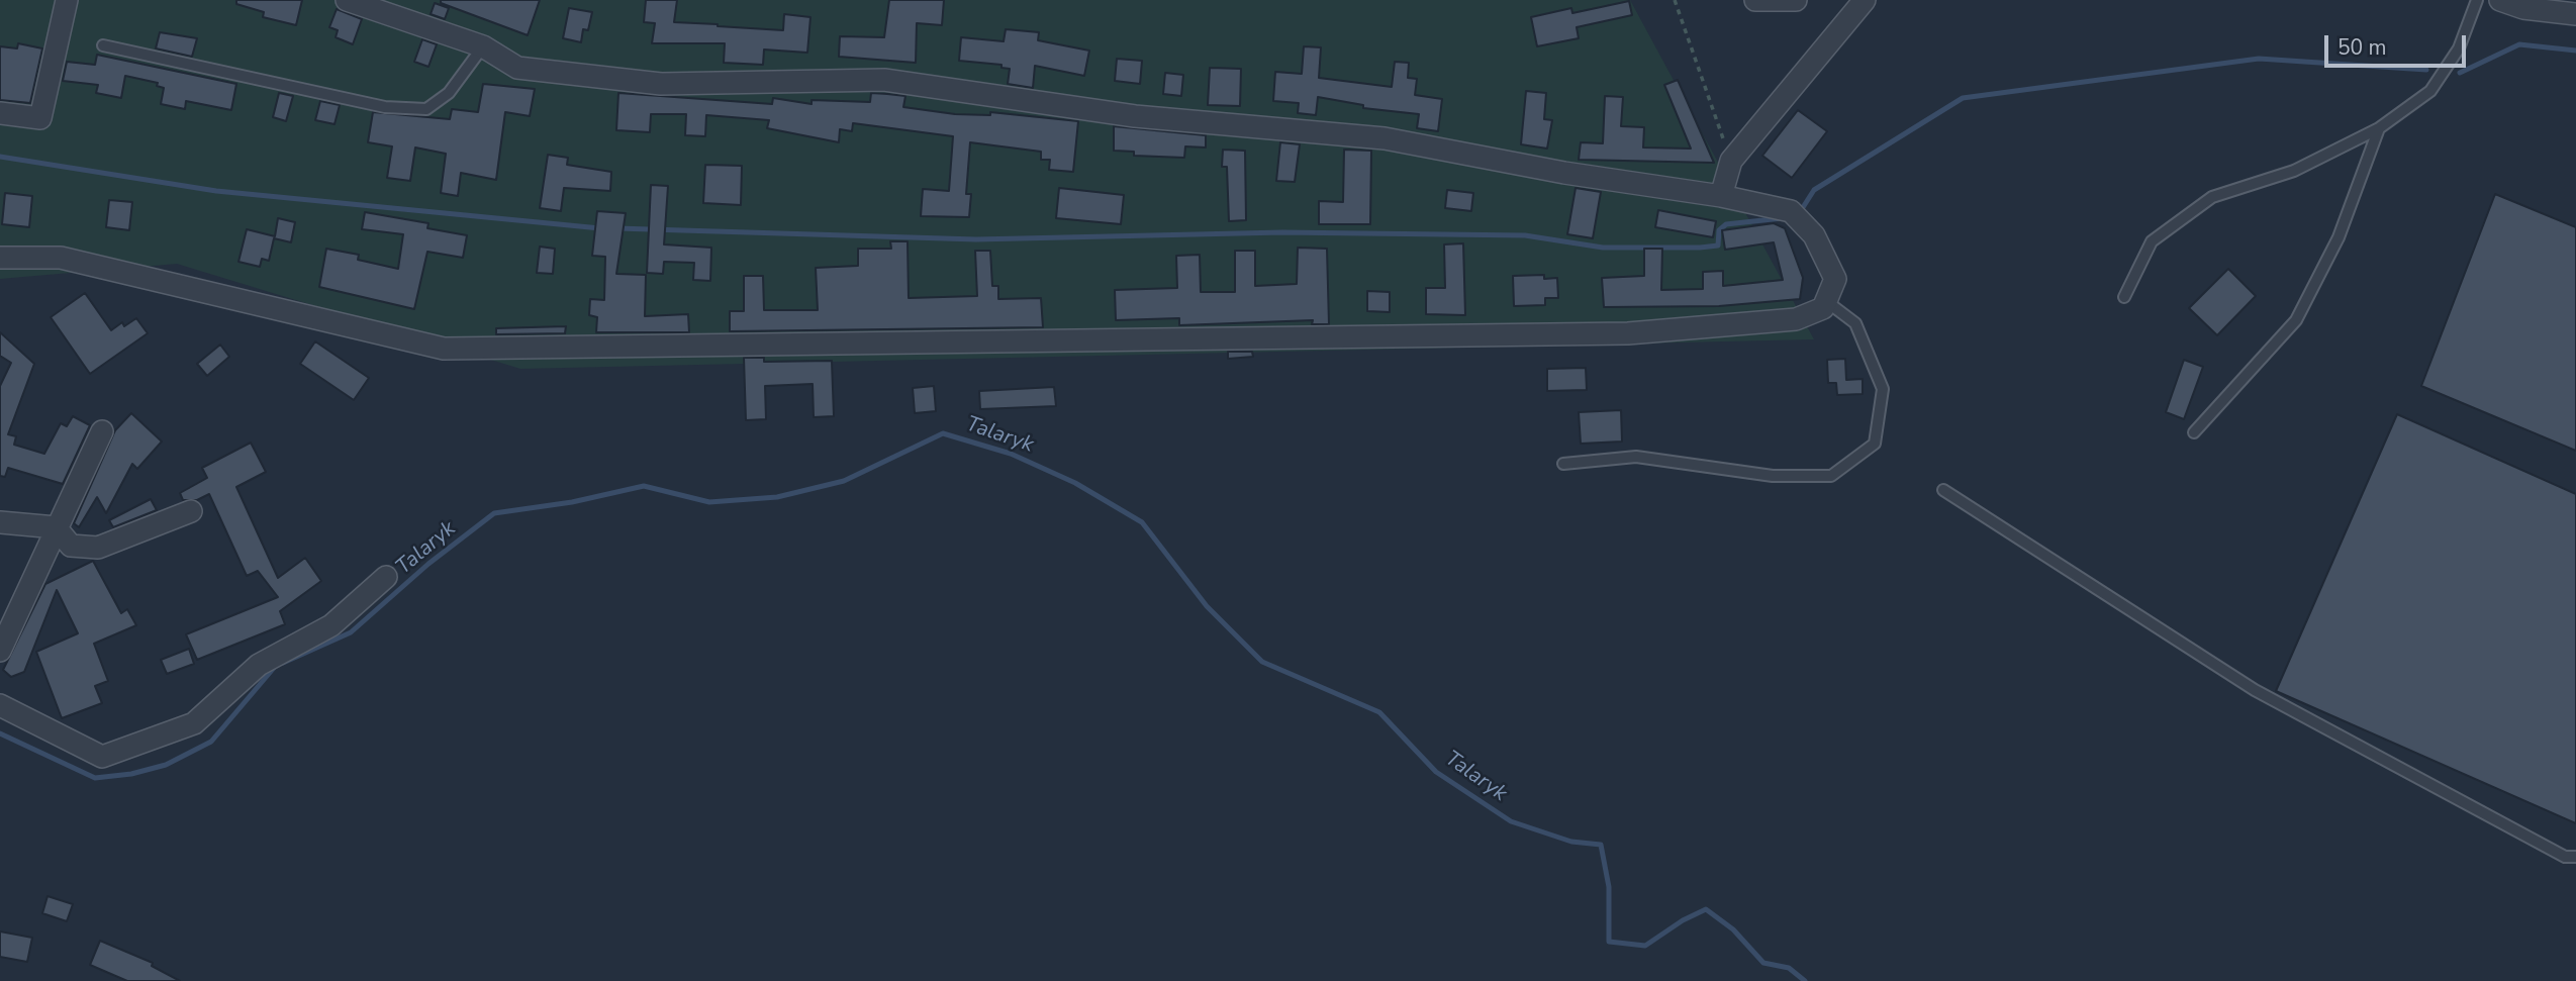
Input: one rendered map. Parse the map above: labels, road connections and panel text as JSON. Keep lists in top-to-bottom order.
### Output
{
  "water": ["Talaryk"],
  "scale_bar": "50 m"
}
